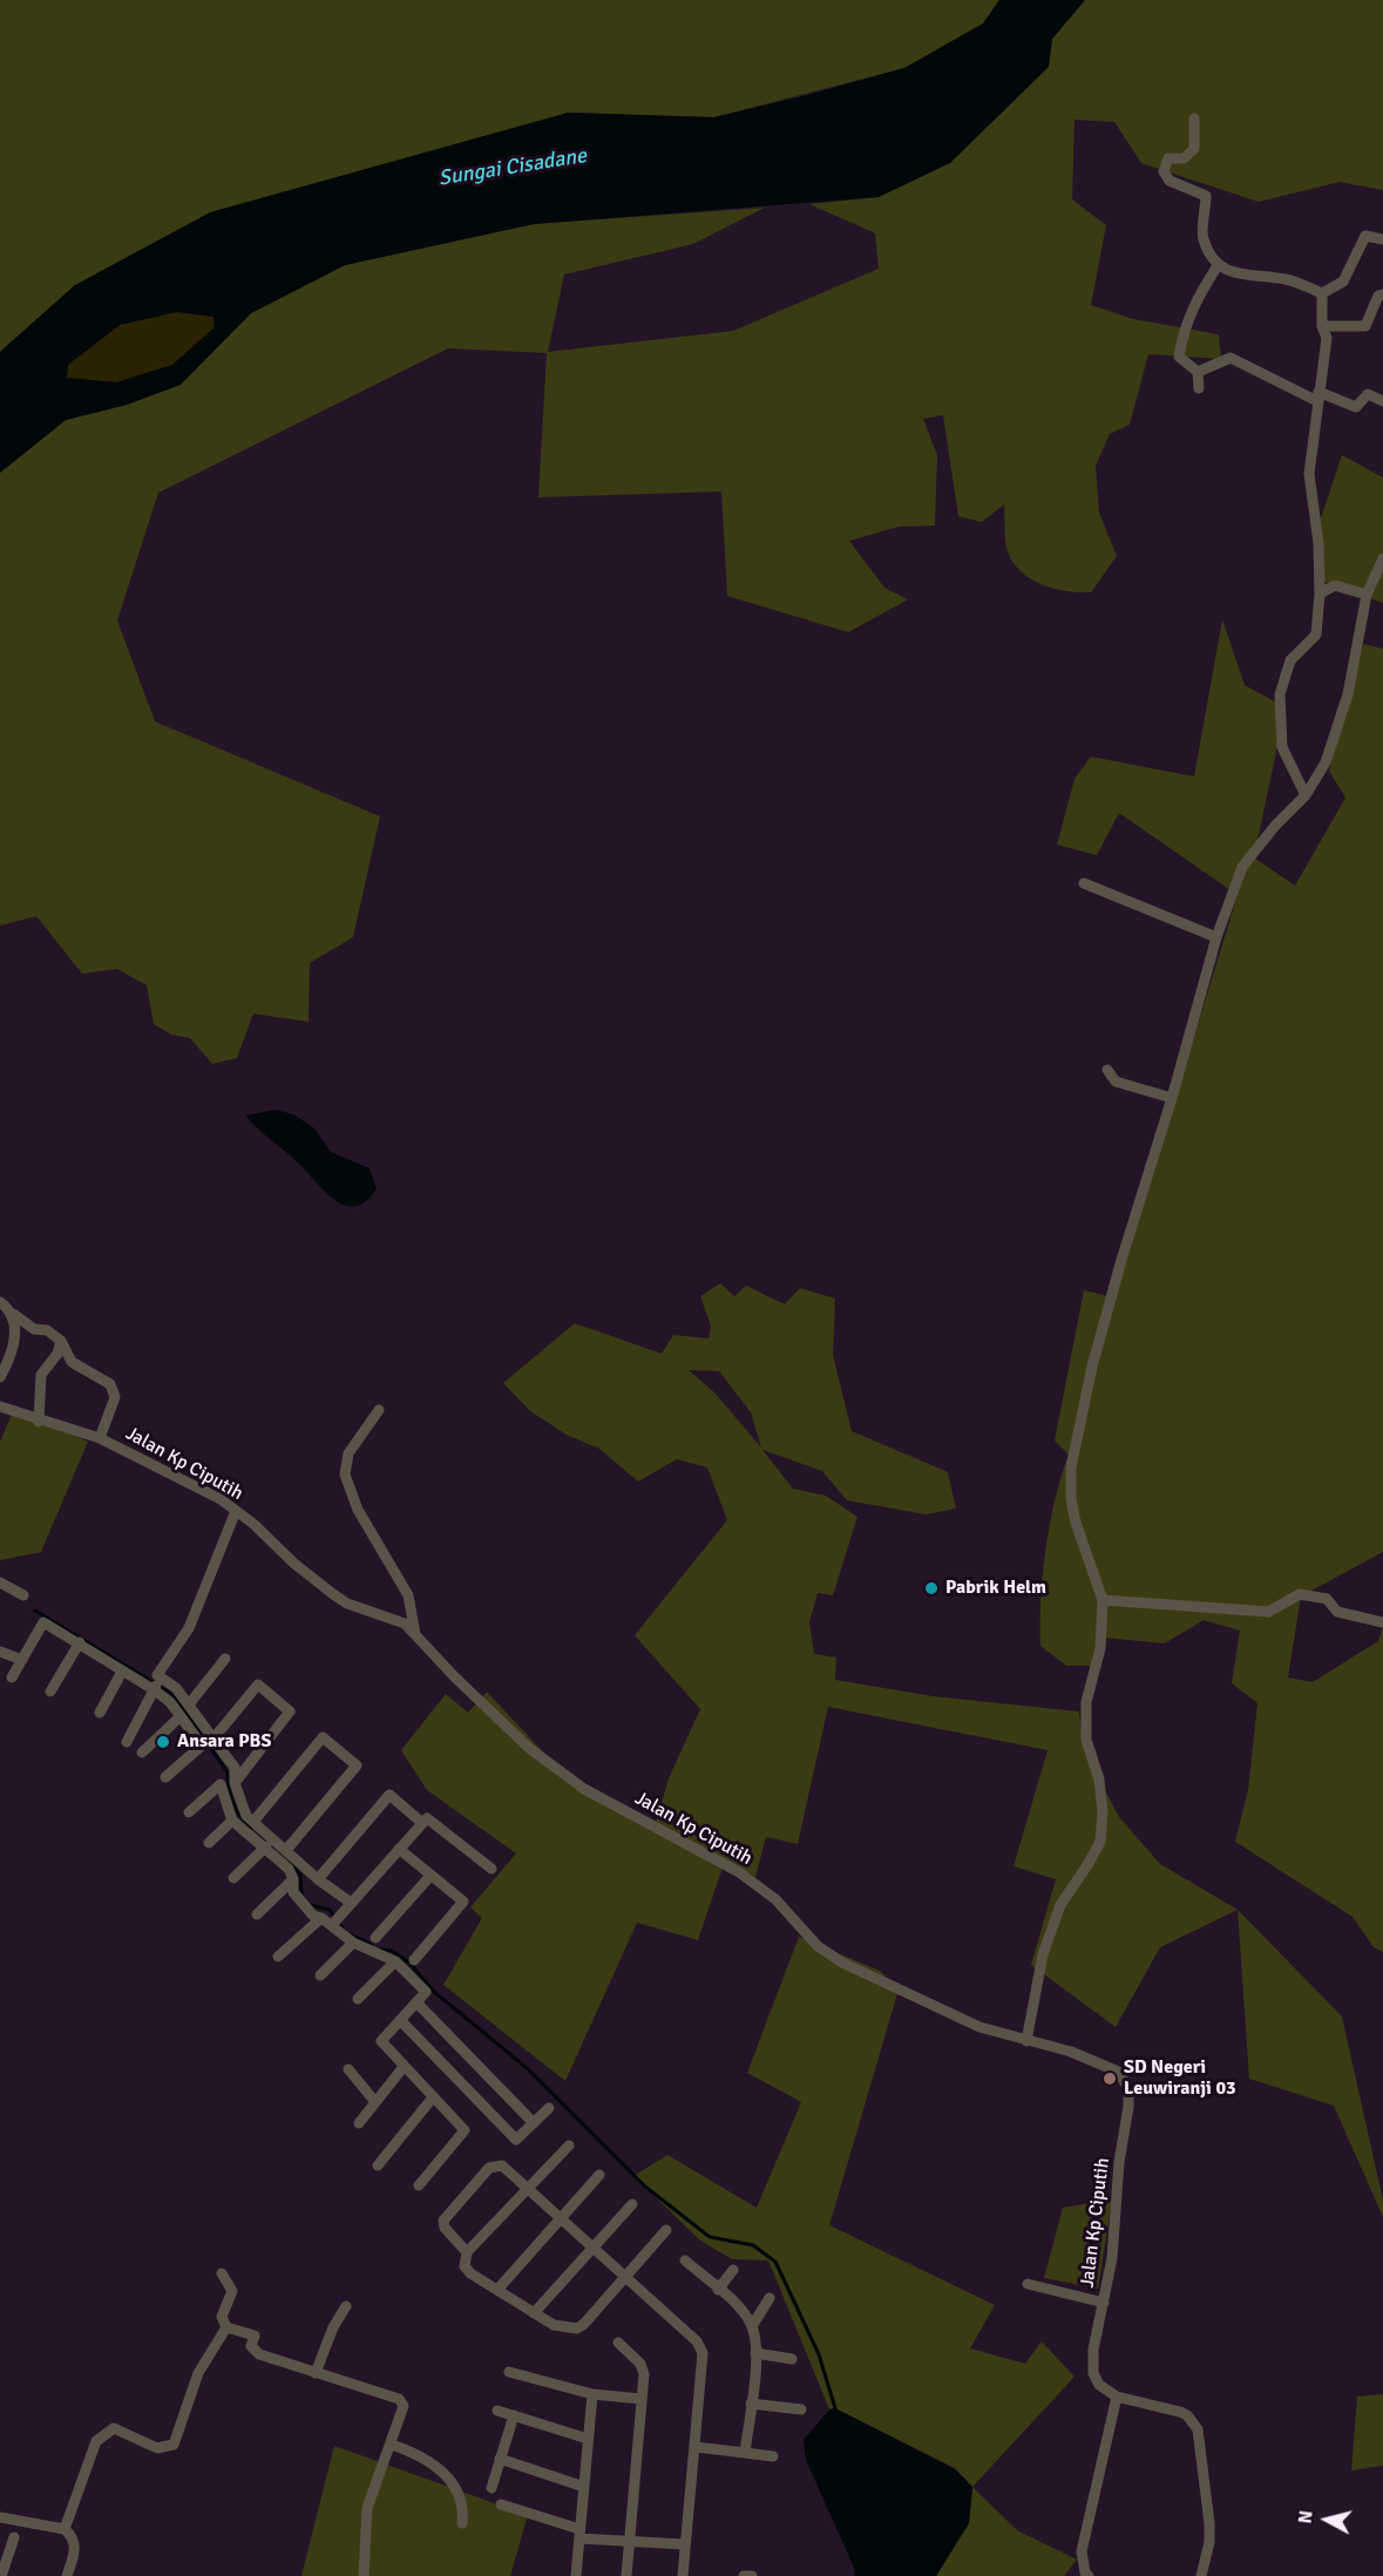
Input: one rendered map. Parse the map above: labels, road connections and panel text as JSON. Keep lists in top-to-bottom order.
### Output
{
  "streets": {
    "street": ["Jalan Kp Ciputih"]
  },
  "water": ["Sungai Cisadane"],
  "places": ["Pabrik Helm", "Ansara PBS", "SD Negeri Leuwiranji 03"],
  "north": "left"
}
